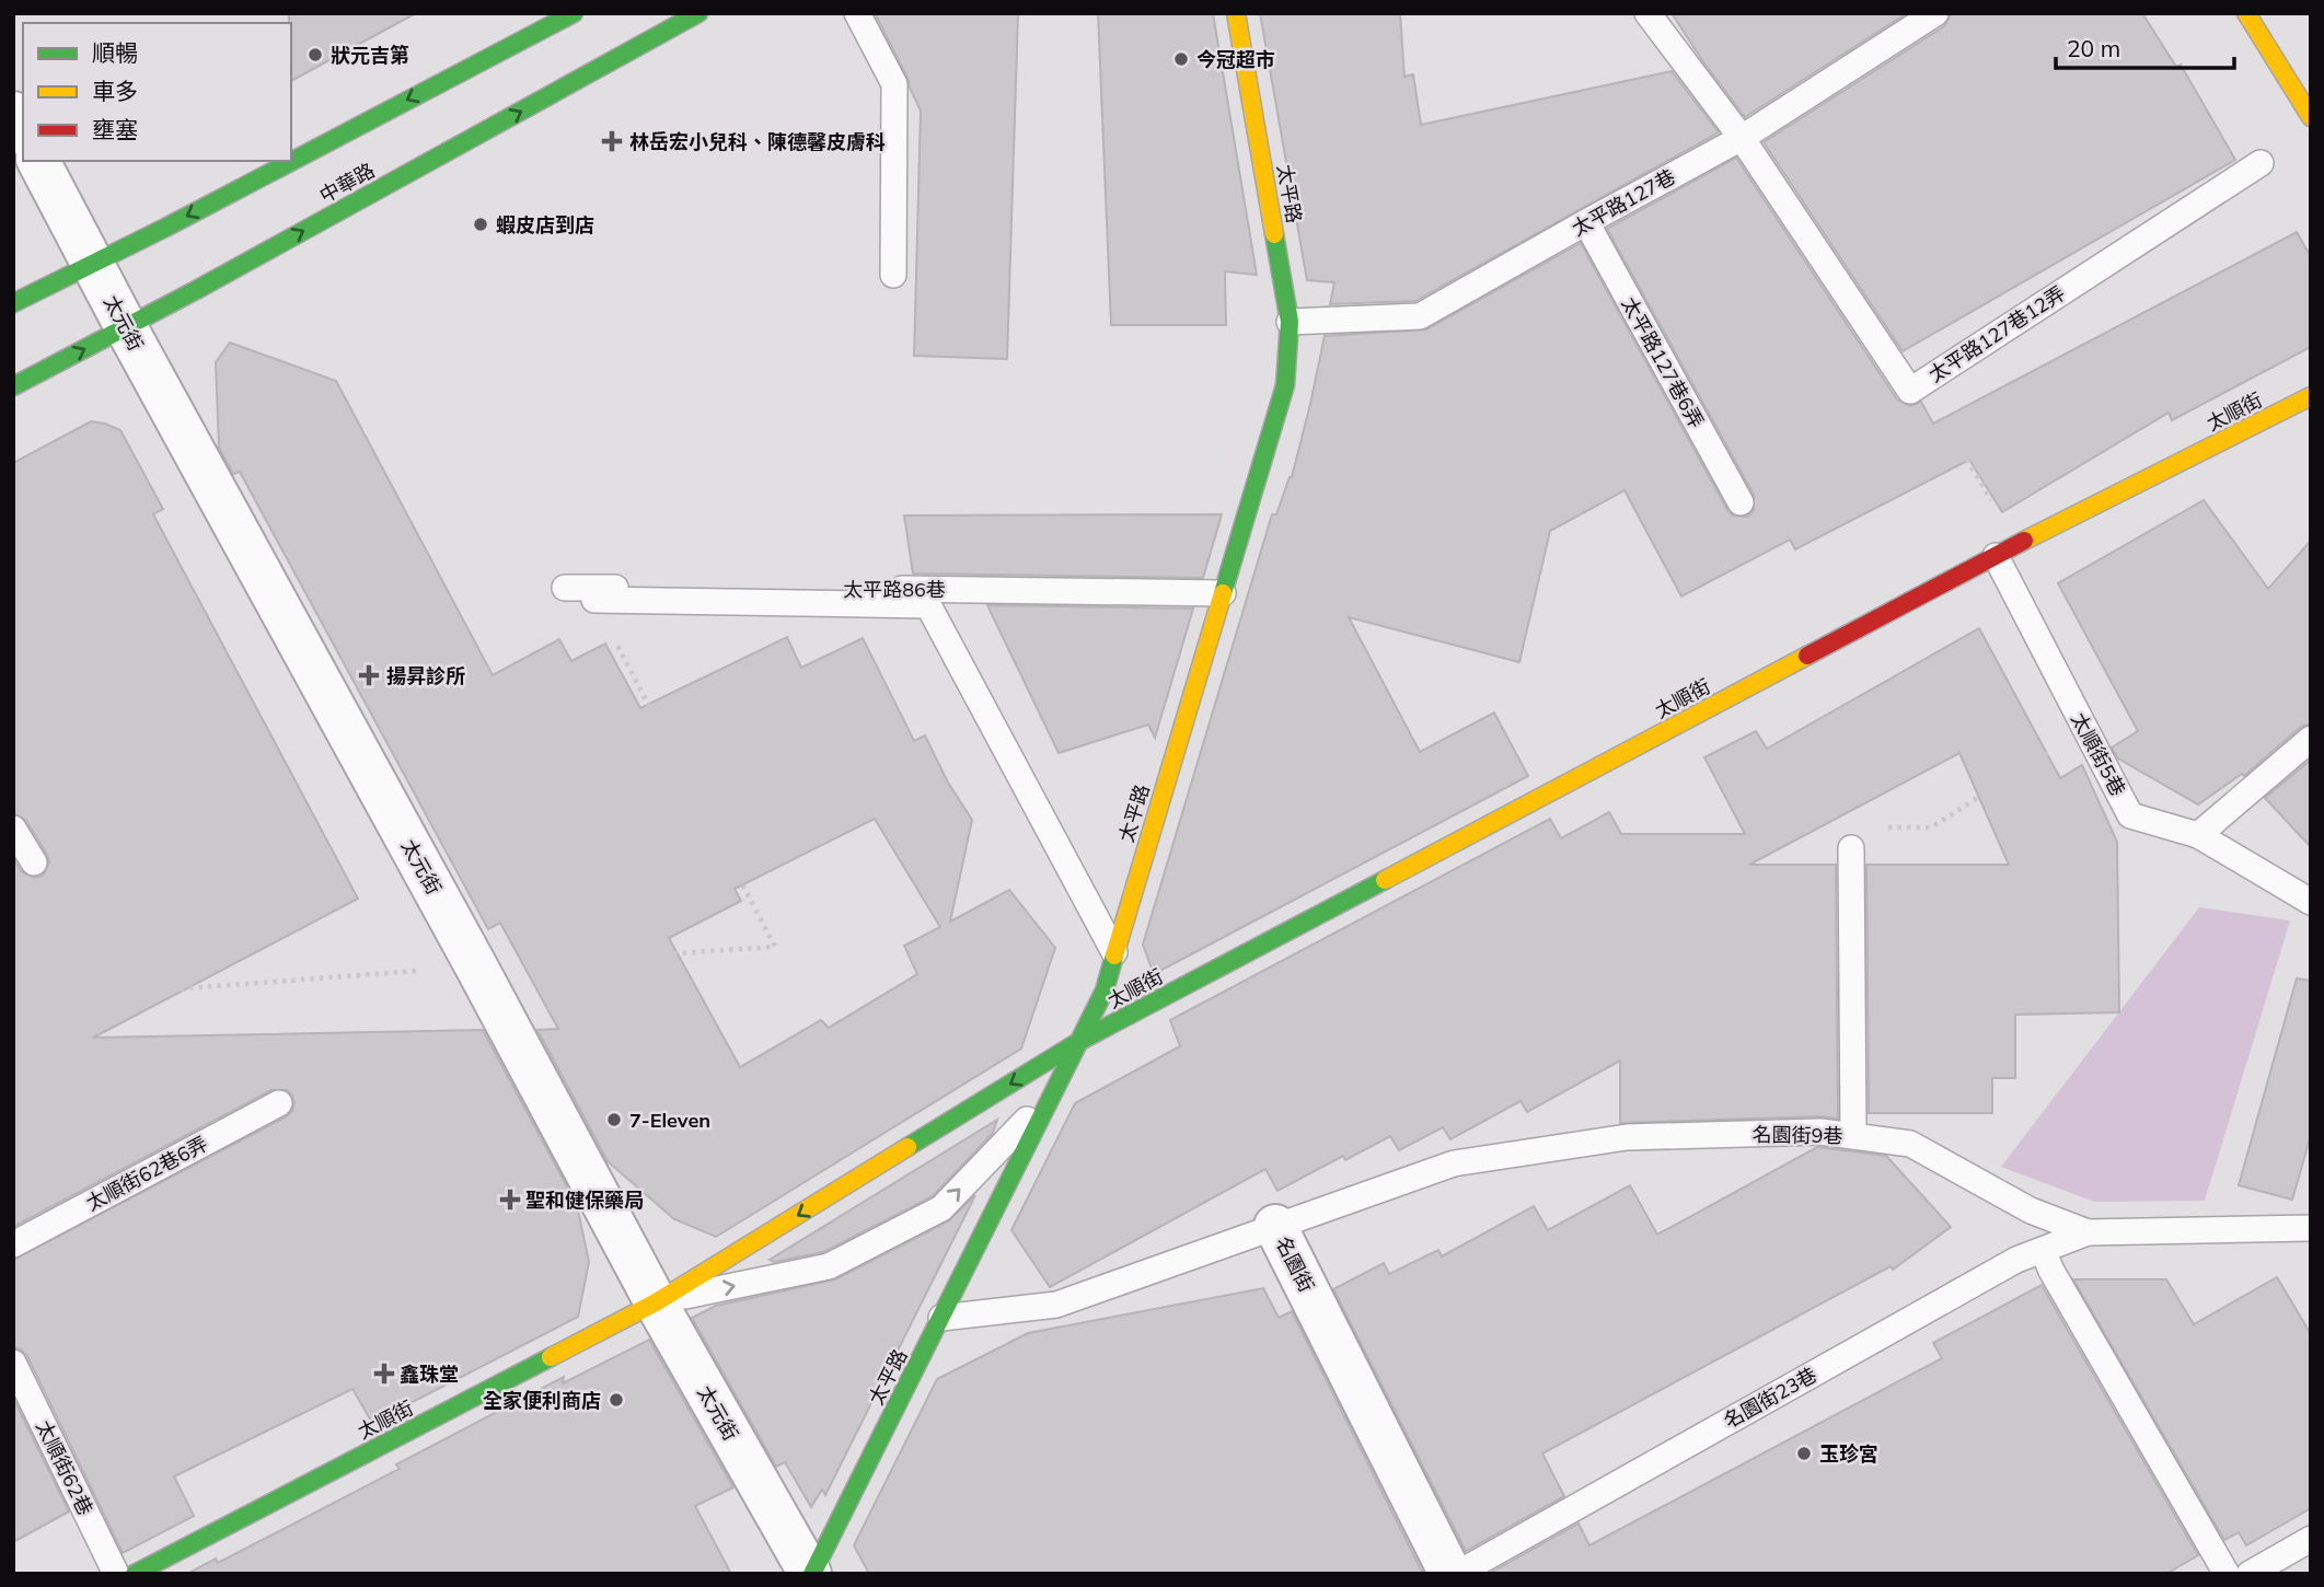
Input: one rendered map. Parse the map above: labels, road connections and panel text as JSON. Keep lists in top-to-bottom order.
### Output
{
  "streets": {
    "street": [
      "中華路",
      "太平路",
      "太元街",
      "太順街",
      "名園街"
    ],
    "lane": [
      "太平路127巷",
      "太平路127巷12弄",
      "太平路127巷6弄",
      "太平路86巷",
      "太順街5巷",
      "名園街9巷",
      "太順街62巷6弄",
      "名園街23巷",
      "太順街62巷"
    ]
  },
  "crossings": [
    ["中華路", "太元街"],
    ["太平路", "太平路127巷"],
    ["太平路", "太元街"],
    ["太平路", "太順街"],
    ["太平路", "太平路86巷"],
    ["太平路", "名園街"],
    ["太平路127巷", "太平路127巷12弄"],
    ["太平路127巷", "太平路127巷6弄"],
    ["太元街", "太順街"],
    ["太順街", "太順街5巷"],
    ["名園街9巷", "名園街"],
    ["名園街9巷", "名園街23巷"]
  ],
  "places": {
    "other": [
      "狀元吉第",
      "今冠超市",
      "蝦皮店到店",
      "7-Eleven",
      "全家便利商店",
      "玉珍宮"
    ],
    "health": [
      "林岳宏小兒科、陳德馨皮膚科",
      "揚昇診所",
      "聖和健保藥局",
      "鑫珠堂"
    ]
  },
  "legend": ["順暢", "車多", "壅塞"],
  "scale_bar": "20 m"
}
